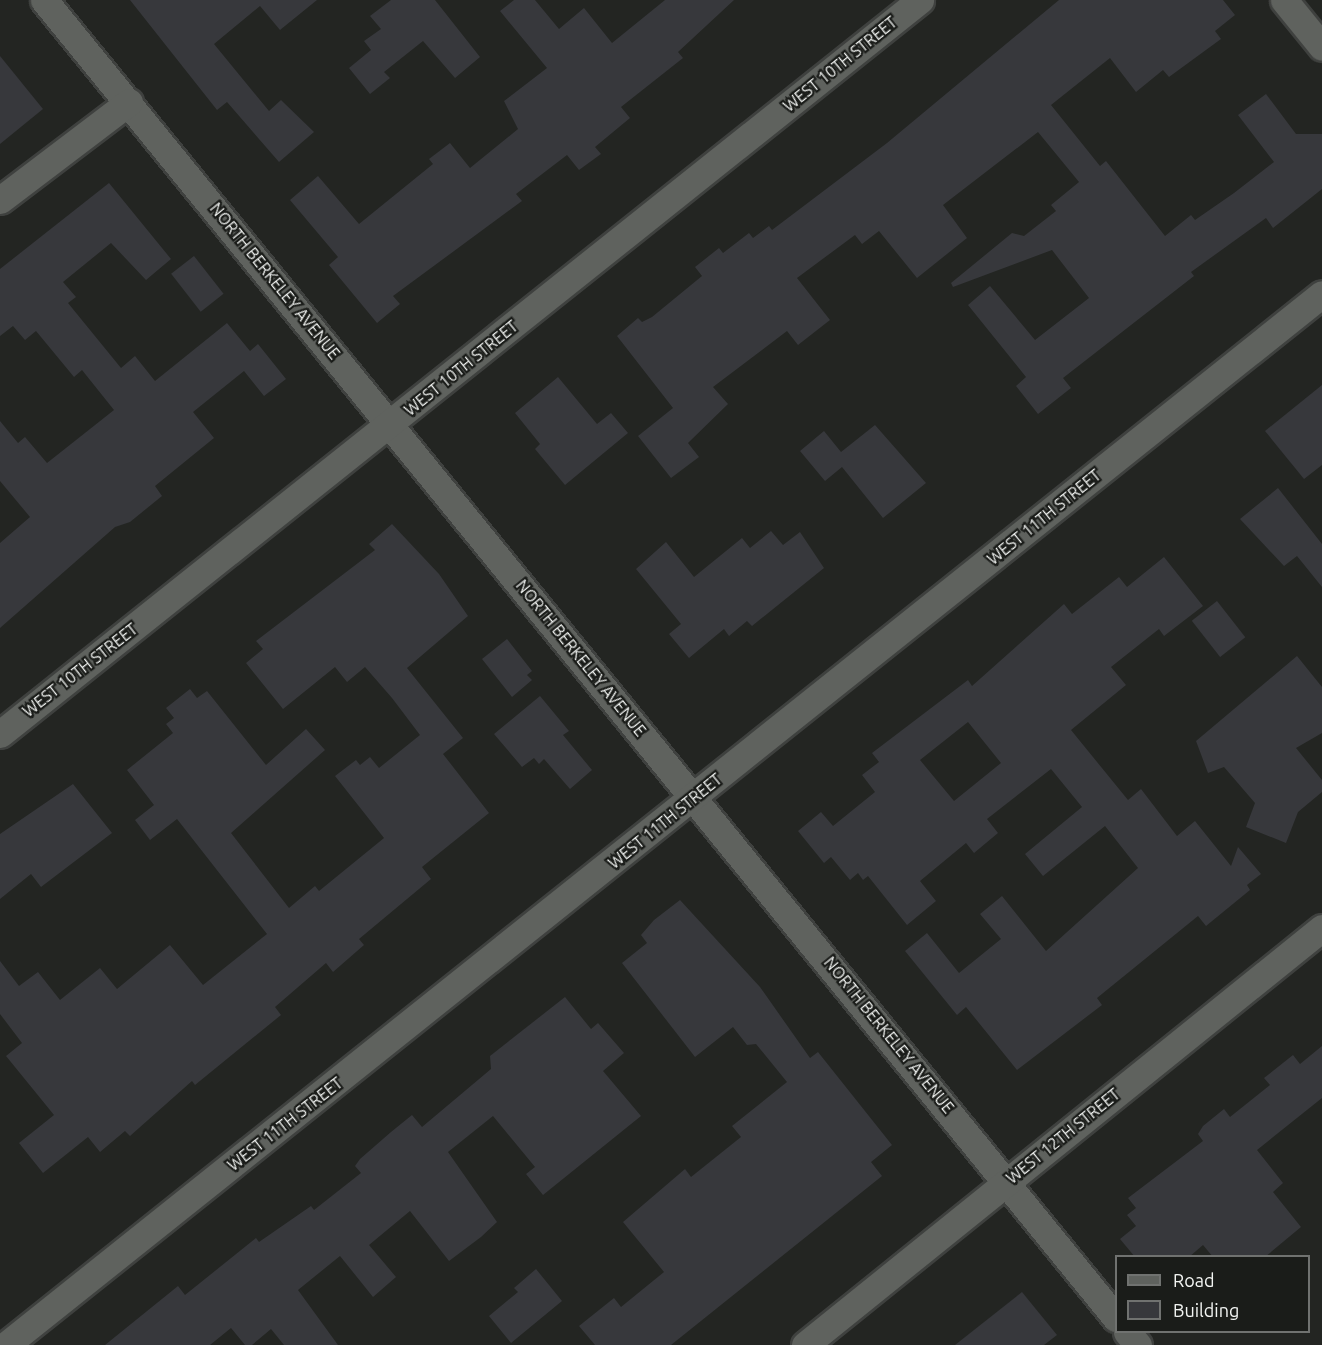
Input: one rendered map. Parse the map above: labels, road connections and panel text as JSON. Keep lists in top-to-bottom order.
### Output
{
  "streets": {
    "street": [
      "WEST 10TH STREET",
      "NORTH BERKELEY AVENUE",
      "WEST 11TH STREET",
      "WEST 12TH STREET"
    ]
  },
  "crossings": [
    ["WEST 10TH STREET", "NORTH BERKELEY AVENUE"],
    ["NORTH BERKELEY AVENUE", "WEST 11TH STREET"],
    ["NORTH BERKELEY AVENUE", "WEST 12TH STREET"]
  ],
  "legend": ["Road", "Building"]
}
